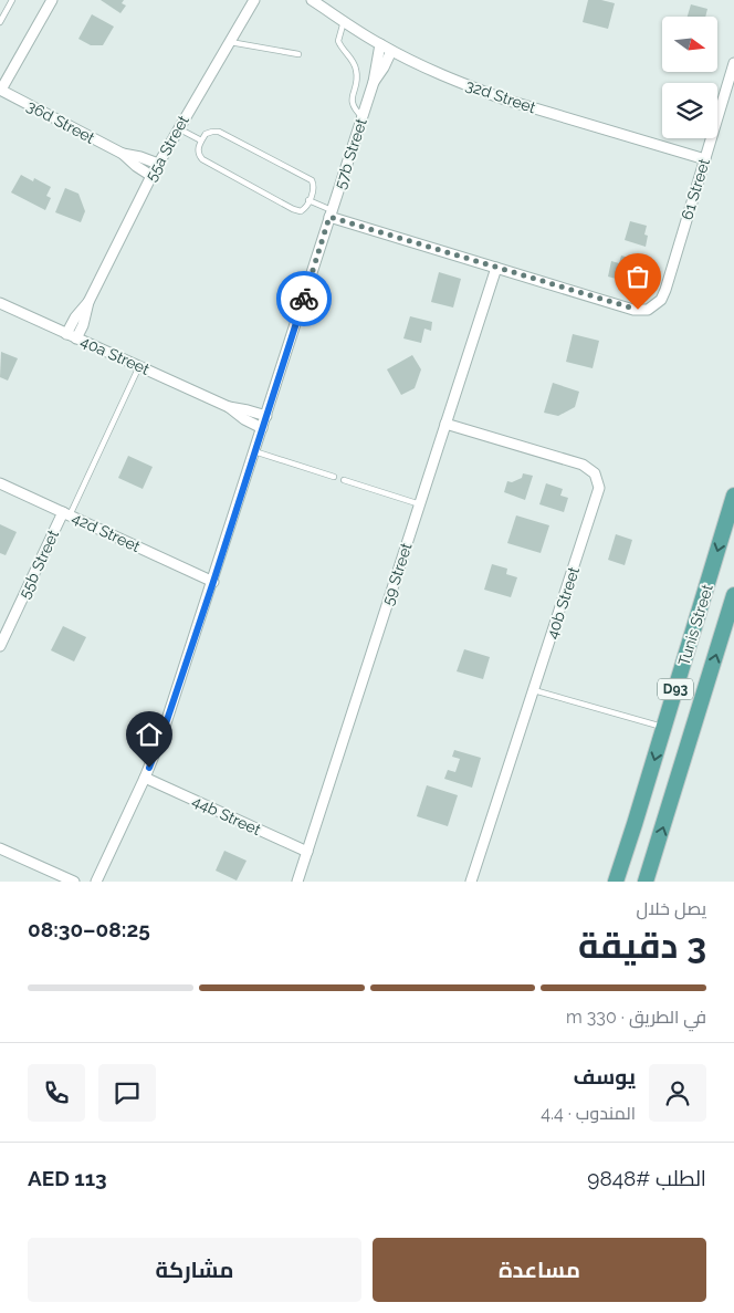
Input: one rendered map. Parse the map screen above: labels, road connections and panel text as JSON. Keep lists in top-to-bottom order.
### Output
{
  "streets": {
    "main road": ["Tunis Street", "D93"],
    "street": [
      "32d Street",
      "36d Street",
      "55a Street",
      "57b Street",
      "61 Street",
      "40a Street",
      "42d Street",
      "55b Street",
      "59 Street",
      "40b Street",
      "44b Street"
    ]
  },
  "crossings": [
    ["32d Street", "57b Street"],
    ["32d Street", "61 Street"],
    ["36d Street", "55a Street"],
    ["55a Street", "40a Street"],
    ["57b Street", "40a Street"],
    ["57b Street", "42d Street"],
    ["57b Street", "44b Street"],
    ["61 Street", "59 Street"],
    ["42d Street", "55b Street"],
    ["59 Street", "40b Street"],
    ["59 Street", "44b Street"]
  ],
  "north": "right",
  "page": {
    "heading": ["3 دقيقة", "يصل خلال", "08:25–08:30"],
    "panel": [
      "يوسف",
      "المندوب · 4.4",
      "الطلب #9848",
      "AED 113"
    ],
    "bar": "في الطريق · 330 m",
    "buttons": ["مساعدة", "مشاركة"]
  }
}
